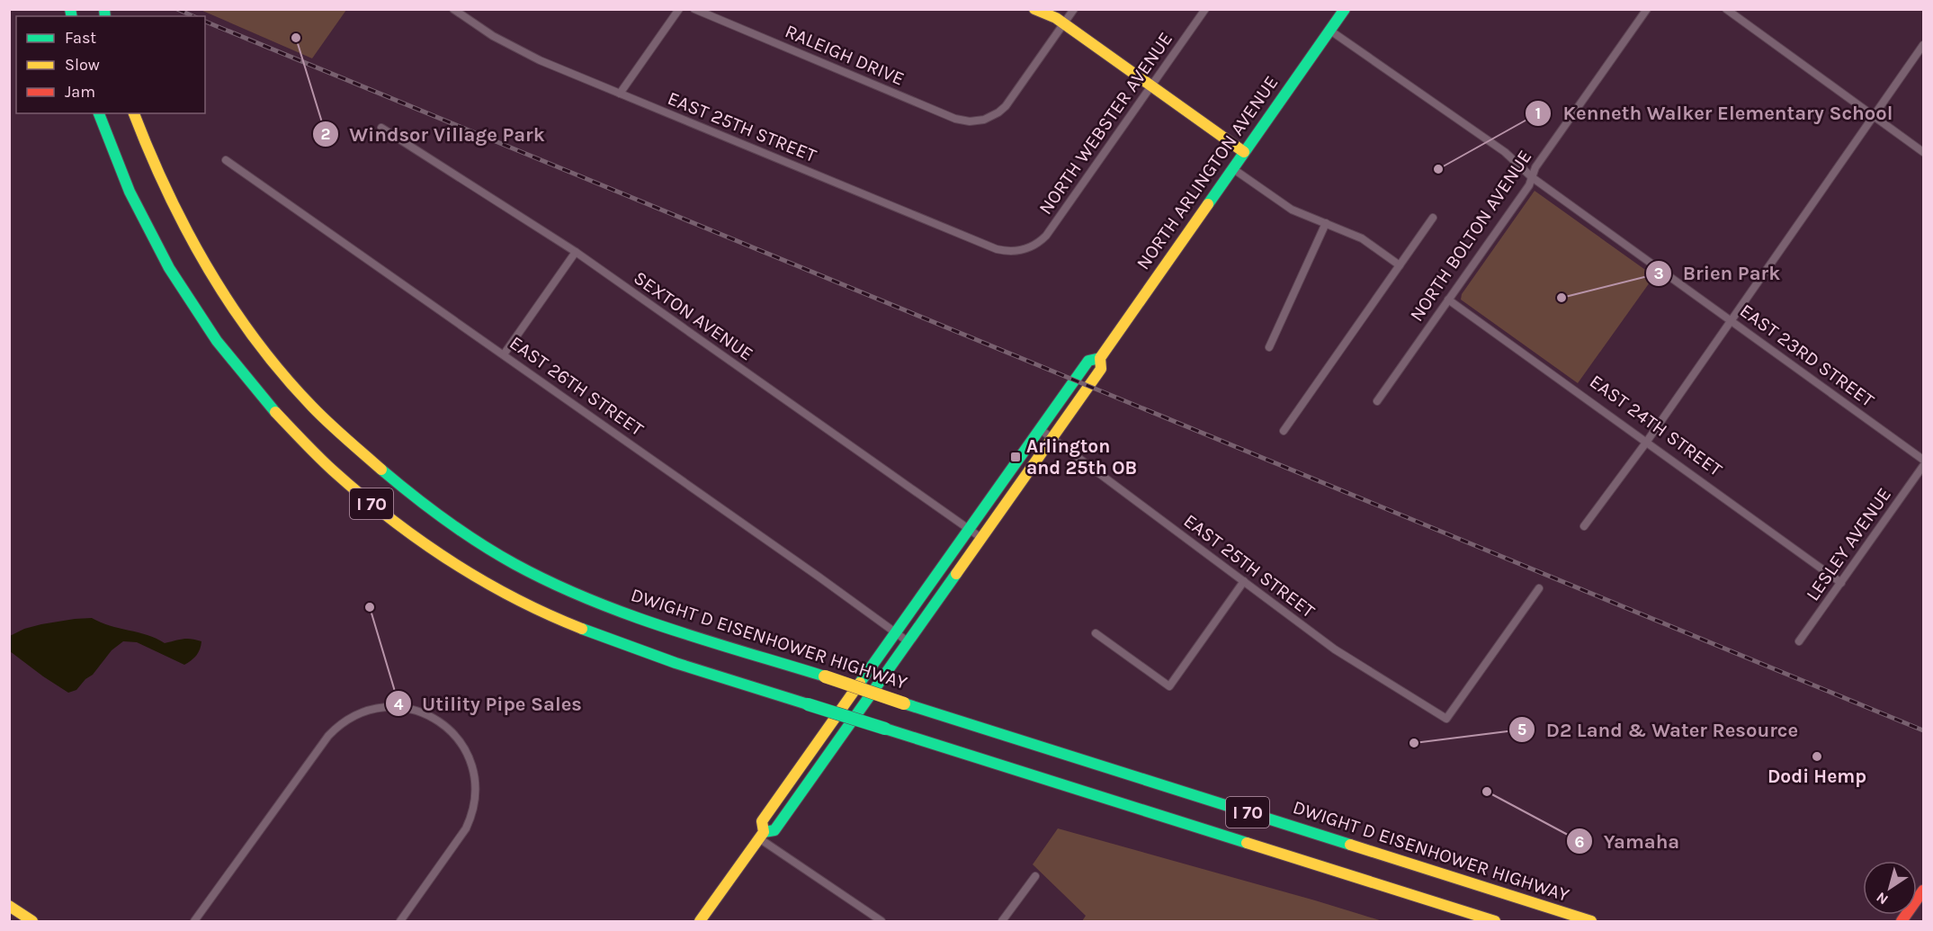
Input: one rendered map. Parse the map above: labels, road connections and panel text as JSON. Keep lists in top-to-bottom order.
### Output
{
  "streets": {
    "main road": ["NORTH ARLINGTON AVENUE", "I 70", "DWIGHT D EISENHOWER HIGHWAY"],
    "street": [
      "RALEIGH DRIVE",
      "NORTH WEBSTER AVENUE",
      "EAST 25TH STREET",
      "NORTH BOLTON AVENUE",
      "SEXTON AVENUE",
      "EAST 23RD STREET",
      "EAST 26TH STREET",
      "EAST 24TH STREET",
      "LESLEY AVENUE"
    ]
  },
  "crossings": [
    ["NORTH WEBSTER AVENUE", "EAST 25TH STREET"],
    ["EAST 25TH STREET", "NORTH ARLINGTON AVENUE"],
    ["NORTH ARLINGTON AVENUE", "SEXTON AVENUE"],
    ["NORTH ARLINGTON AVENUE", "EAST 23RD STREET"],
    ["NORTH ARLINGTON AVENUE", "EAST 26TH STREET"],
    ["NORTH BOLTON AVENUE", "EAST 23RD STREET"],
    ["NORTH BOLTON AVENUE", "EAST 24TH STREET"],
    ["EAST 24TH STREET", "LESLEY AVENUE"]
  ],
  "places": {
    "other": [
      "Windsor Village Park",
      "Kenneth Walker Elementary School",
      "Brien Park",
      "Utility Pipe Sales",
      "D2 Land & Water Resource",
      "Dodi Hemp",
      "Yamaha"
    ],
    "transit": ["Arlington and 25th OB"]
  },
  "legend": ["Fast", "Slow", "Jam"],
  "north": "bottom left"
}
